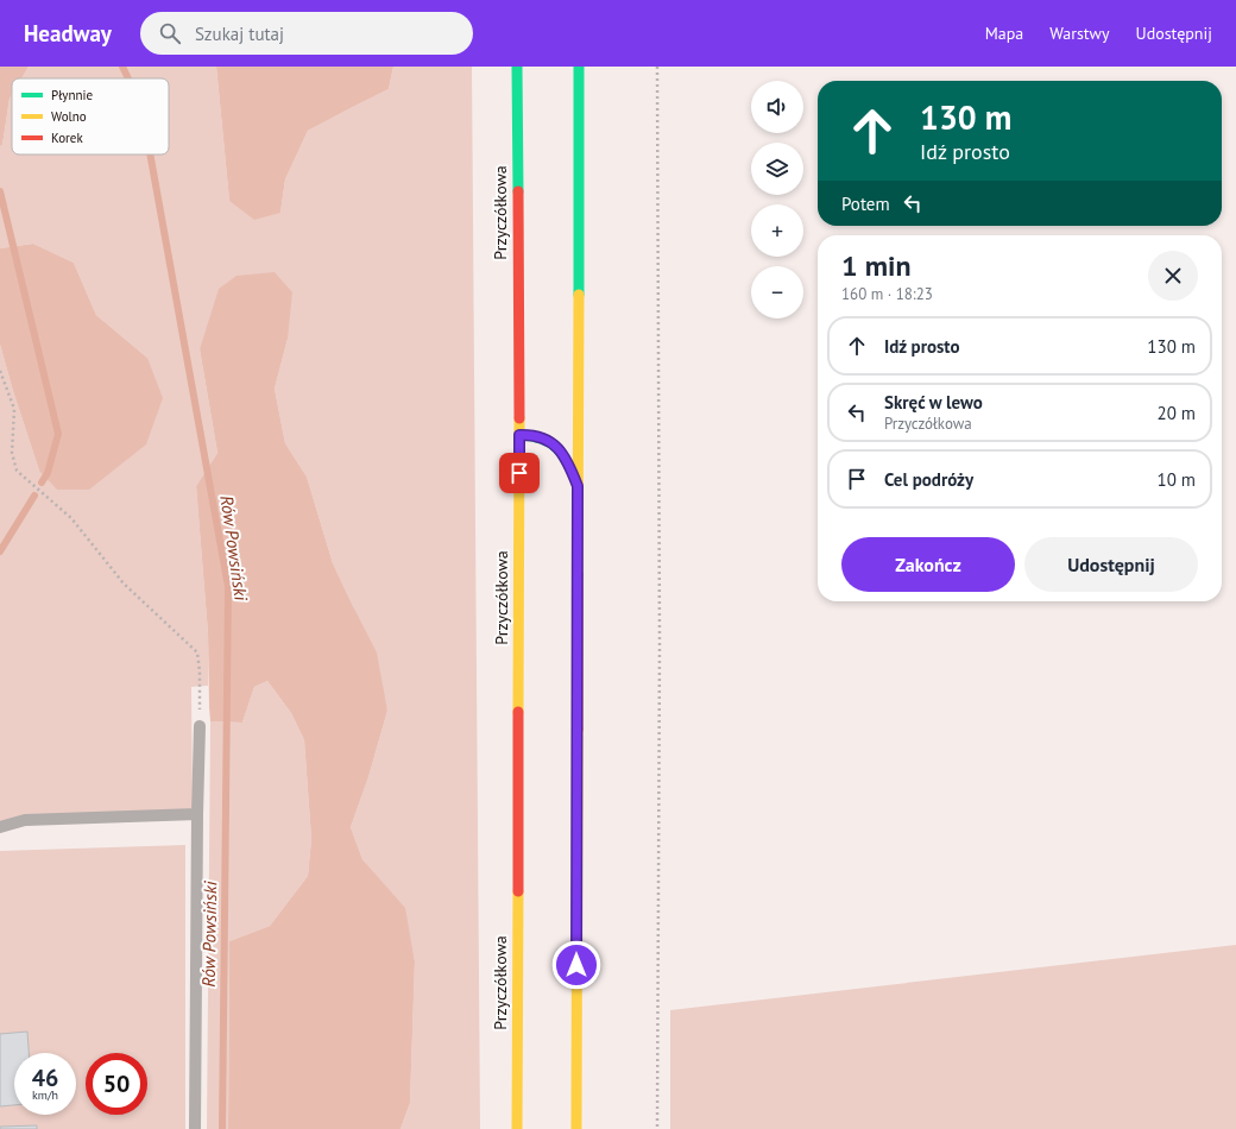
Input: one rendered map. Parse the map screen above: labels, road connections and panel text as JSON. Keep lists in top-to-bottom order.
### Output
{
  "streets": {
    "main road": ["Przyczółkowa"]
  },
  "water": ["Rów Powsiński"],
  "legend": ["Płynnie", "Wolno", "Korek"],
  "page": {
    "header": "Headway",
    "search": "Szukaj tutaj",
    "nav": ["Mapa", "Warstwy", "Udostępnij"],
    "map_buttons": ["+", "−"],
    "turn": ["130 m", "Idź prosto"],
    "then": "Potem",
    "heading": ["1 min", "160 m · 18:23"],
    "list": [
      {
        "name": "Idź prosto",
        "value": "130 m"
      },
      {
        "name": "Skręć w lewo",
        "note": "Przyczółkowa",
        "value": "20 m"
      },
      {
        "name": "Cel podróży",
        "value": "10 m"
      }
    ],
    "buttons": ["Zakończ", "Udostępnij"],
    "speed": "46 km/h",
    "limit": "50"
  }
}
